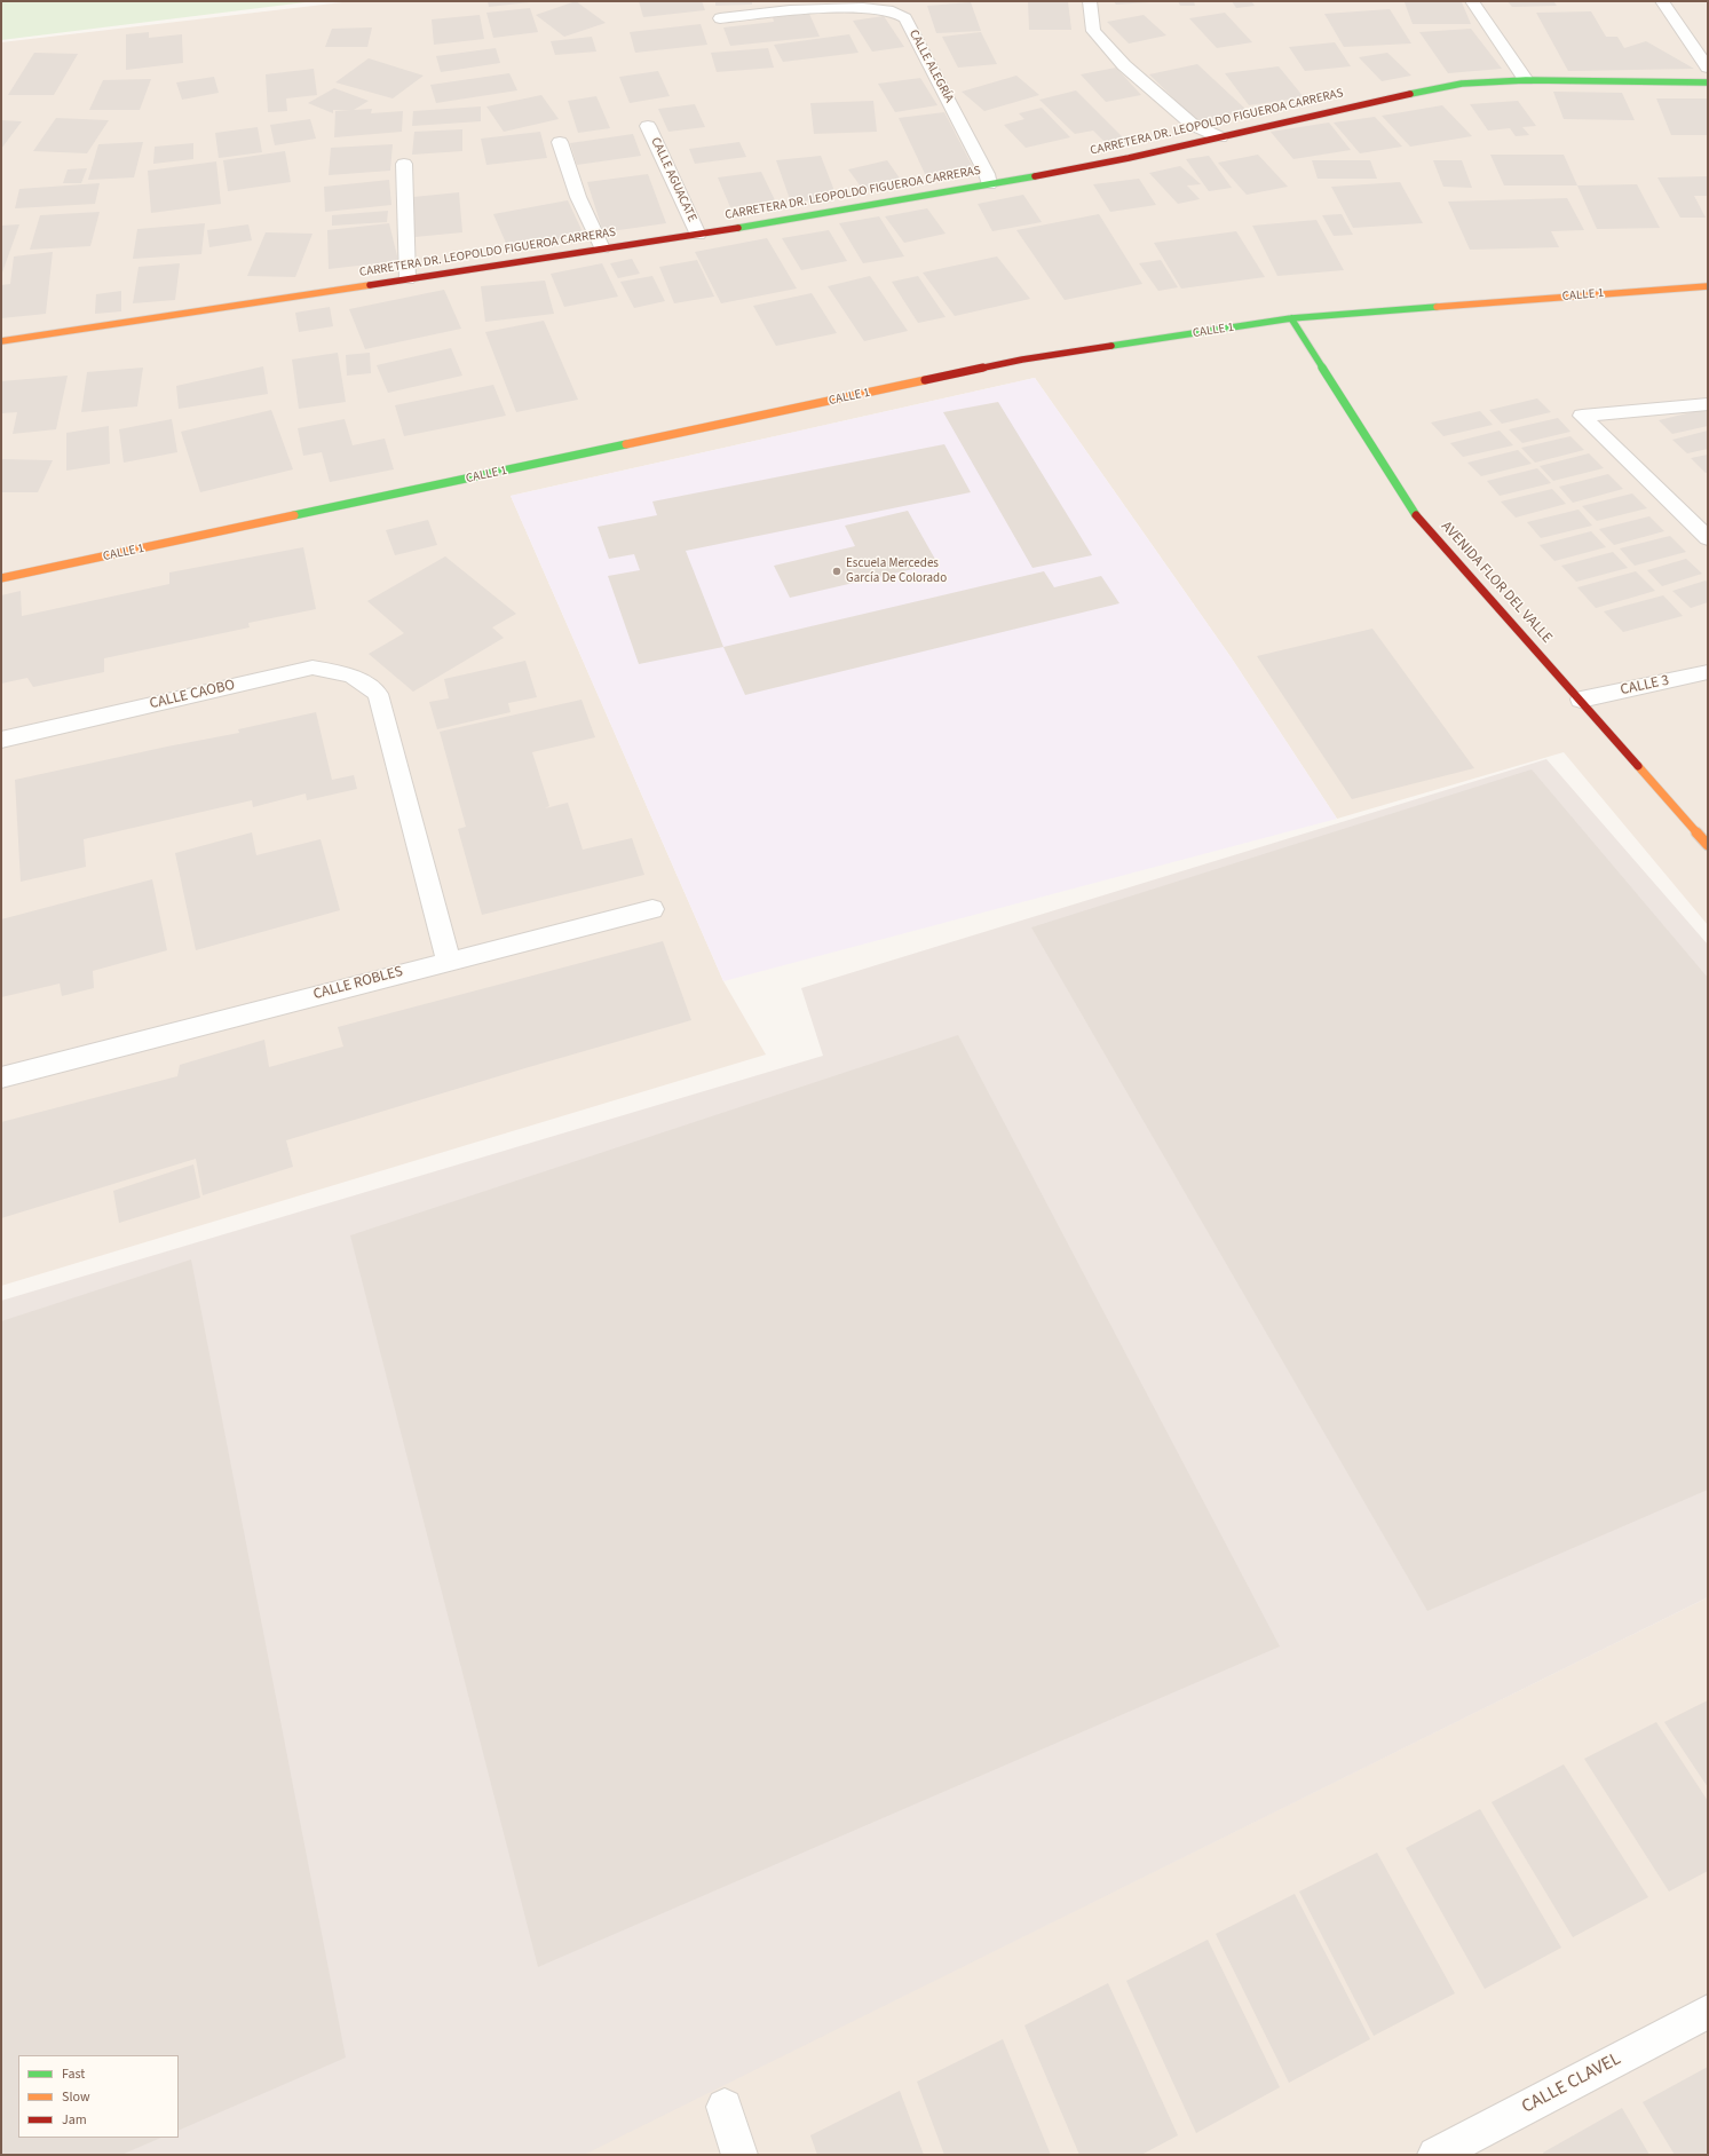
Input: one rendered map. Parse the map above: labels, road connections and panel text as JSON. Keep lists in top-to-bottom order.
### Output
{
  "streets": {
    "street": [
      "CALLE ALEGRÍA",
      "CARRETERA DR. LEOPOLDO FIGUEROA CARRERAS",
      "CALLE AGUACATE",
      "CALLE 1",
      "AVENIDA FLOR DEL VALLE",
      "CALLE 3",
      "CALLE CAOBO",
      "CALLE ROBLES",
      "CALLE CLAVEL"
    ]
  },
  "crossings": [
    ["CALLE ALEGRÍA", "CARRETERA DR. LEOPOLDO FIGUEROA CARRERAS"],
    ["CARRETERA DR. LEOPOLDO FIGUEROA CARRERAS", "CALLE AGUACATE"],
    ["CALLE 1", "AVENIDA FLOR DEL VALLE"],
    ["AVENIDA FLOR DEL VALLE", "CALLE 3"],
    ["CALLE CAOBO", "CALLE ROBLES"]
  ],
  "places": ["Escuela Mercedes García De Colorado"],
  "legend": ["Fast", "Slow", "Jam"]
}
